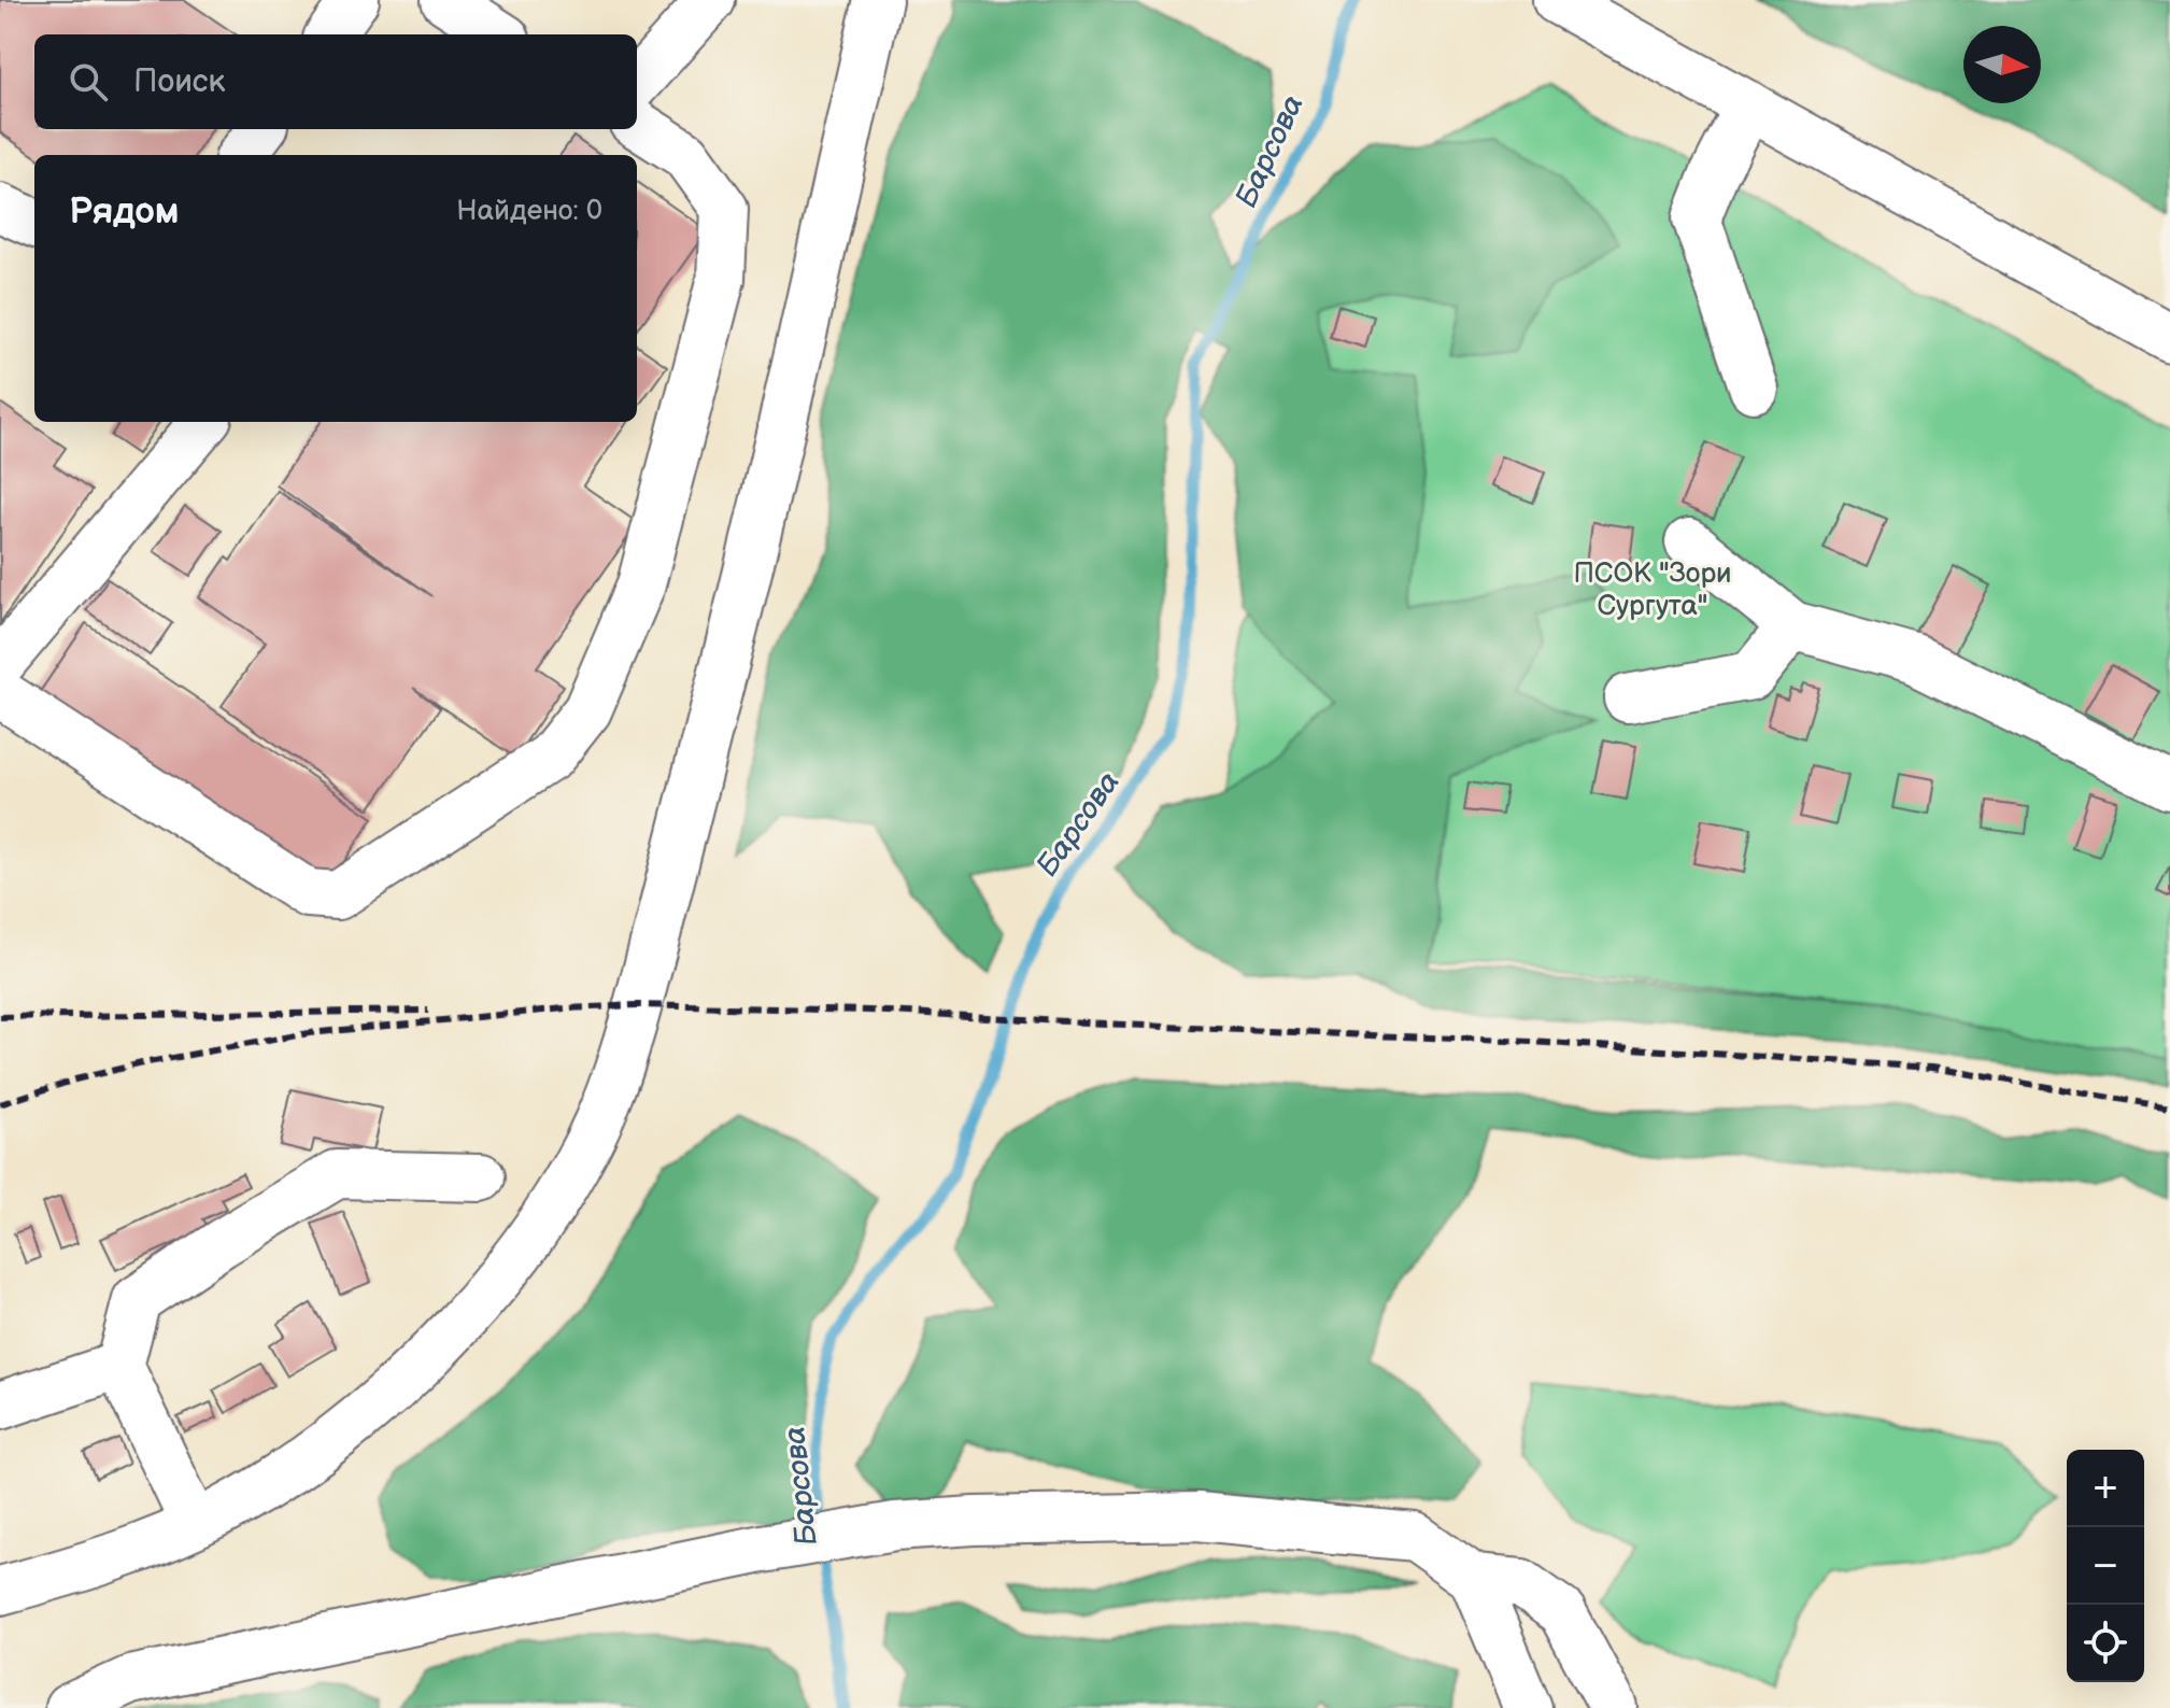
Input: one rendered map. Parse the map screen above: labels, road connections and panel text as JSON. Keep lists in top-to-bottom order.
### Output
{
  "water": ["Барсова"],
  "parks": ["ПСОК \"Зори Сургута\""],
  "north": "right",
  "page": {
    "search": "Поиск",
    "heading": ["Рядом", "Найдено: 0"],
    "map_buttons": ["+", "−"]
  }
}
